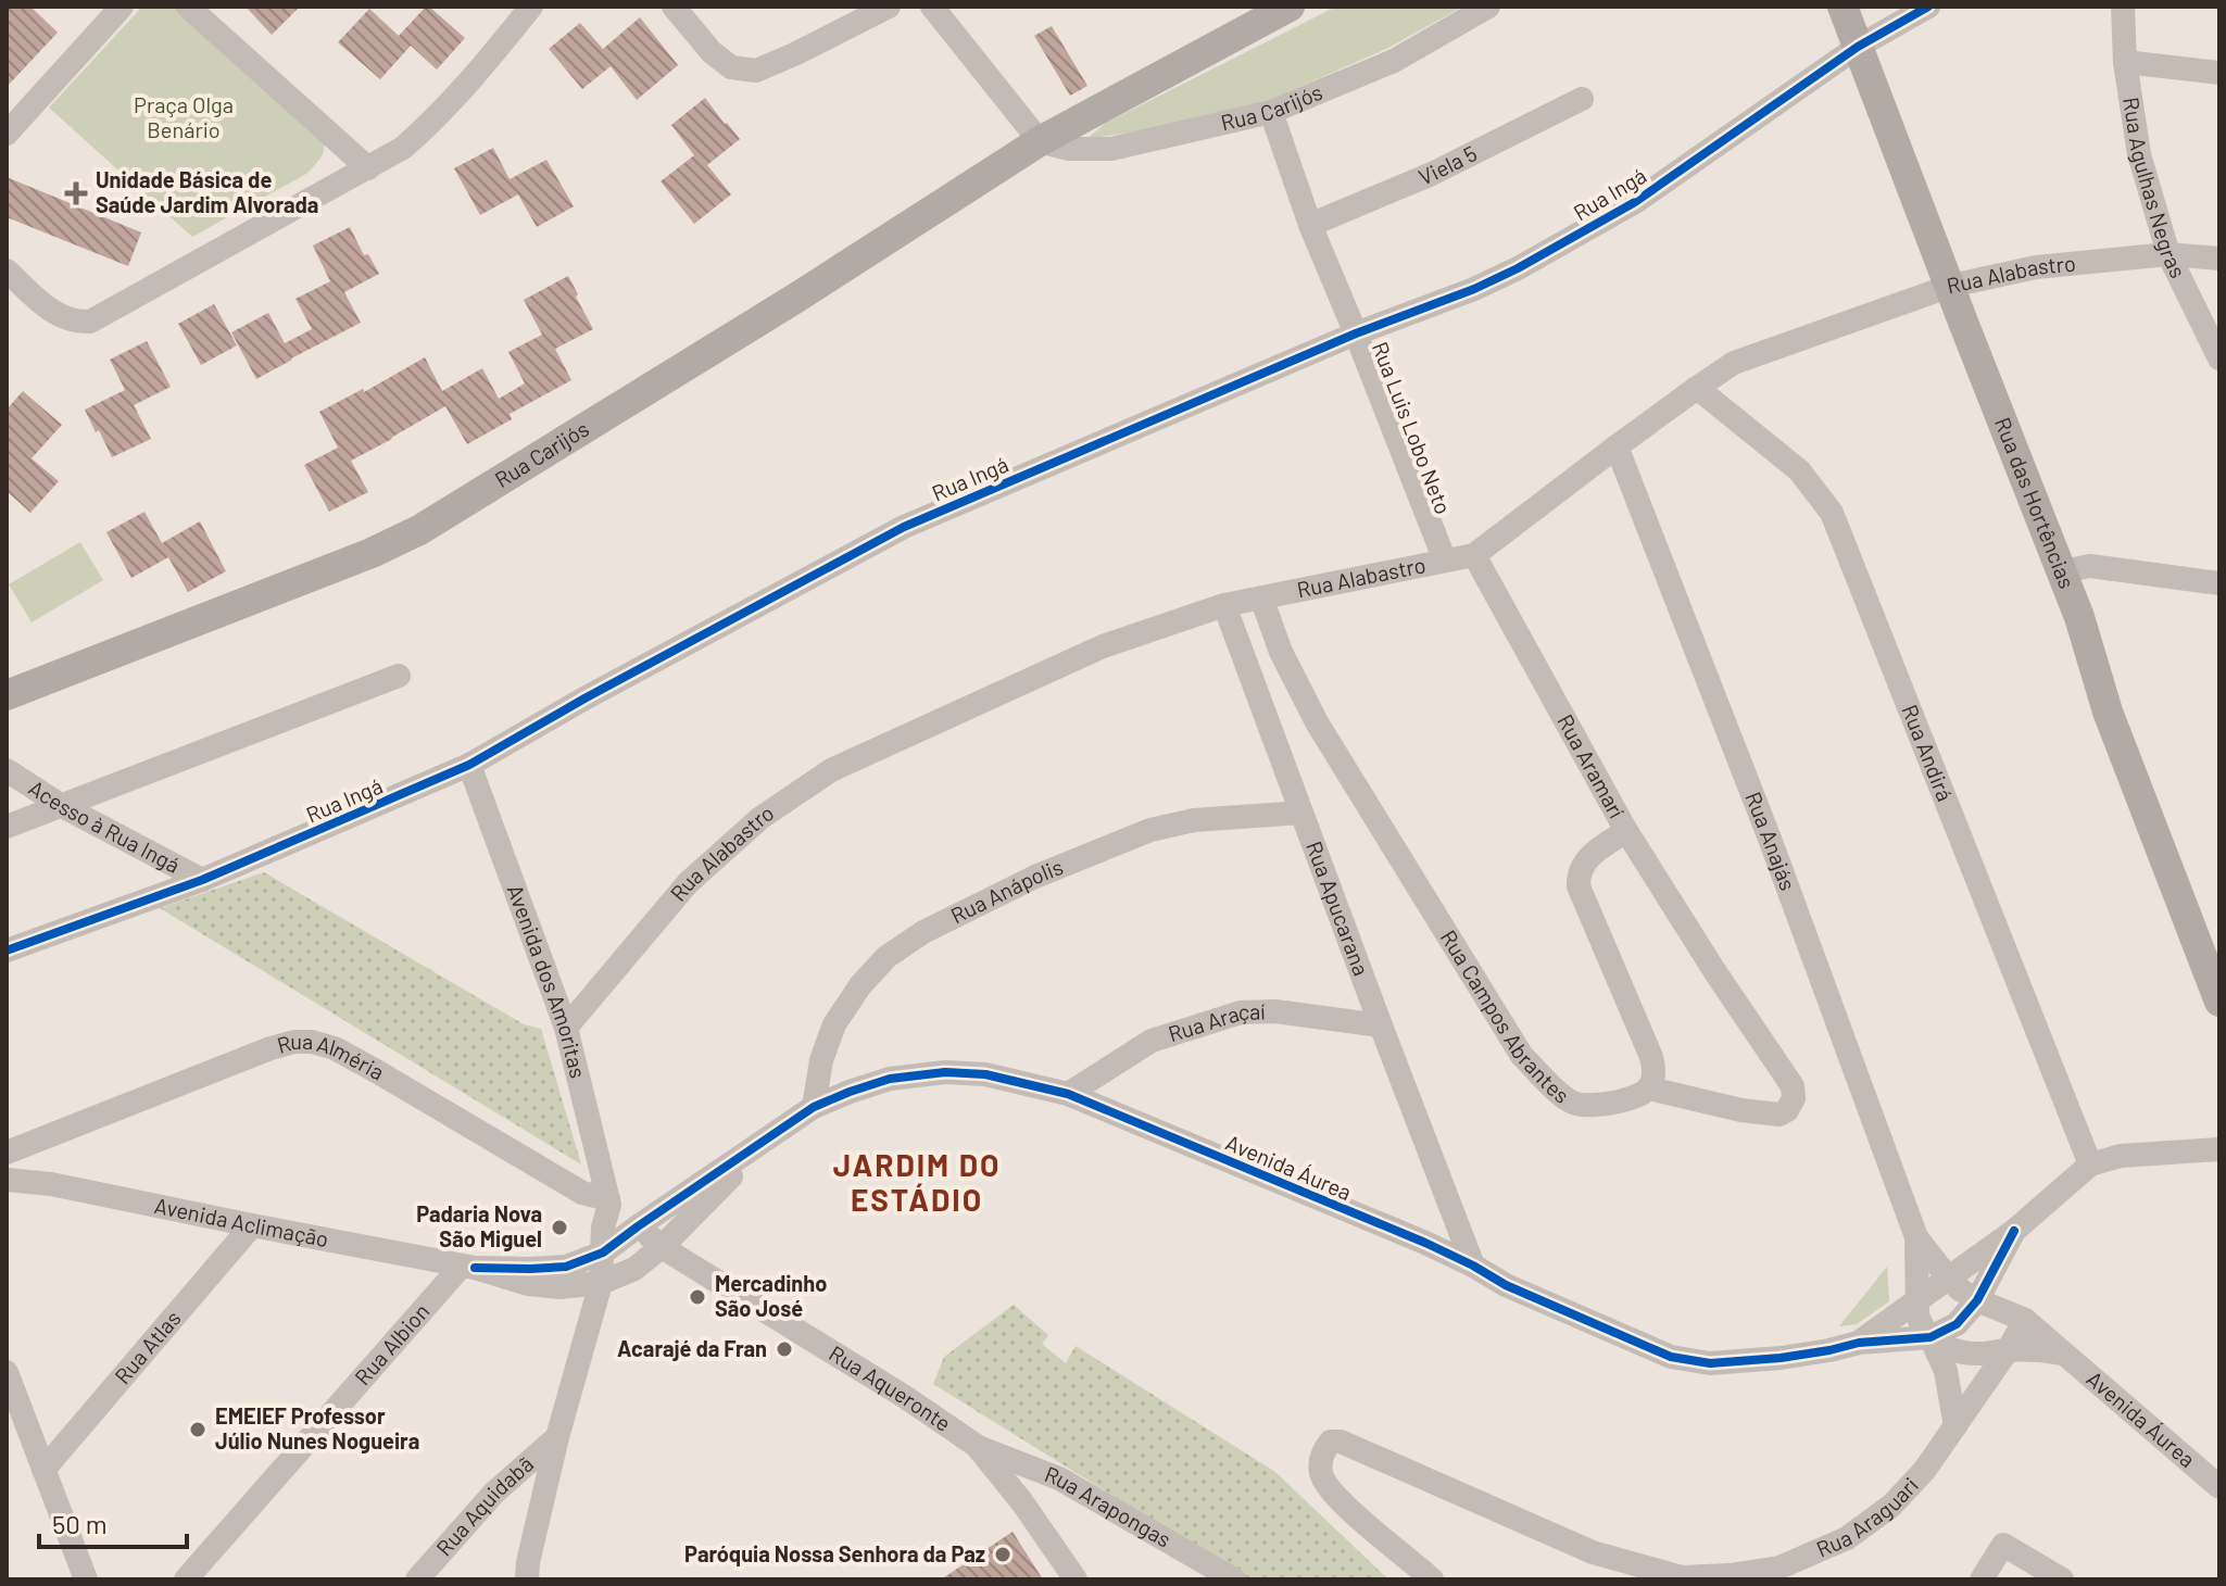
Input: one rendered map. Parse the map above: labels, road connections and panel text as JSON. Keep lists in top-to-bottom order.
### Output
{
  "streets": {
    "main road": ["Rua Carijós", "Rua das Hortências"],
    "street": [
      "Viela 5",
      "Rua Agulhas Negras",
      "Rua Ingá",
      "Rua Alabastro",
      "Rua Luis Lobo Neto",
      "Rua Andirá",
      "Rua Aramarí",
      "Acesso à Rua Ingá",
      "Rua Anajás",
      "Rua Anápolis",
      "Rua Apucarana",
      "Avenida dos Amoritas",
      "Rua Campos Abrantes",
      "Rua Araçaí",
      "Rua Alméria",
      "Avenida Áurea",
      "Avenida Aclimação",
      "Rua Albion",
      "Rua Atlas",
      "Rua Aqueronte",
      "Rua Aquidabã",
      "Rua Arapongas",
      "Rua Araguari"
    ]
  },
  "crossings": [
    ["Rua Carijós", "Rua Luis Lobo Neto"],
    ["Viela 5", "Rua Luis Lobo Neto"],
    ["Rua Agulhas Negras", "Rua Alabastro"],
    ["Rua Ingá", "Rua Luis Lobo Neto"],
    ["Rua Ingá", "Rua das Hortências"],
    ["Rua Ingá", "Acesso à Rua Ingá"],
    ["Rua Ingá", "Avenida dos Amoritas"],
    ["Rua Alabastro", "Rua Luis Lobo Neto"],
    ["Rua Alabastro", "Rua das Hortências"],
    ["Rua Alabastro", "Rua Andirá"],
    ["Rua Alabastro", "Rua Aramarí"],
    ["Rua Alabastro", "Rua Anajás"],
    ["Rua Alabastro", "Rua Apucarana"],
    ["Rua Alabastro", "Avenida dos Amoritas"],
    ["Rua Alabastro", "Rua Campos Abrantes"],
    ["Rua Aramarí", "Rua Campos Abrantes"],
    ["Rua Anajás", "Avenida Áurea"],
    ["Rua Anápolis", "Rua Apucarana"],
    ["Rua Anápolis", "Avenida Áurea"],
    ["Rua Apucarana", "Rua Araçaí"],
    ["Rua Apucarana", "Avenida Áurea"],
    ["Avenida dos Amoritas", "Rua Alméria"],
    ["Avenida dos Amoritas", "Avenida Áurea"],
    ["Avenida dos Amoritas", "Avenida Aclimação"],
    ["Avenida dos Amoritas", "Rua Aquidabã"],
    ["Rua Araçaí", "Avenida Áurea"],
    ["Avenida Áurea", "Avenida Aclimação"],
    ["Avenida Áurea", "Rua Aqueronte"],
    ["Avenida Áurea", "Rua Araguari"],
    ["Avenida Aclimação", "Rua Albion"],
    ["Avenida Aclimação", "Rua Atlas"],
    ["Rua Aqueronte", "Rua Arapongas"]
  ],
  "districts": ["JARDIM DO ESTÁDIO"],
  "parks": ["Praça Olga Benário"],
  "places": {
    "health": ["Unidade Básica de Saúde Jardim Alvorada"],
    "other": [
      "Padaria Nova São Miguel",
      "Mercadinho São José",
      "Acarajé da Fran",
      "EMEIEF Professor Júlio Nunes Nogueira",
      "Paróquia Nossa Senhora da Paz"
    ]
  },
  "scale_bar": "50 m"
}
